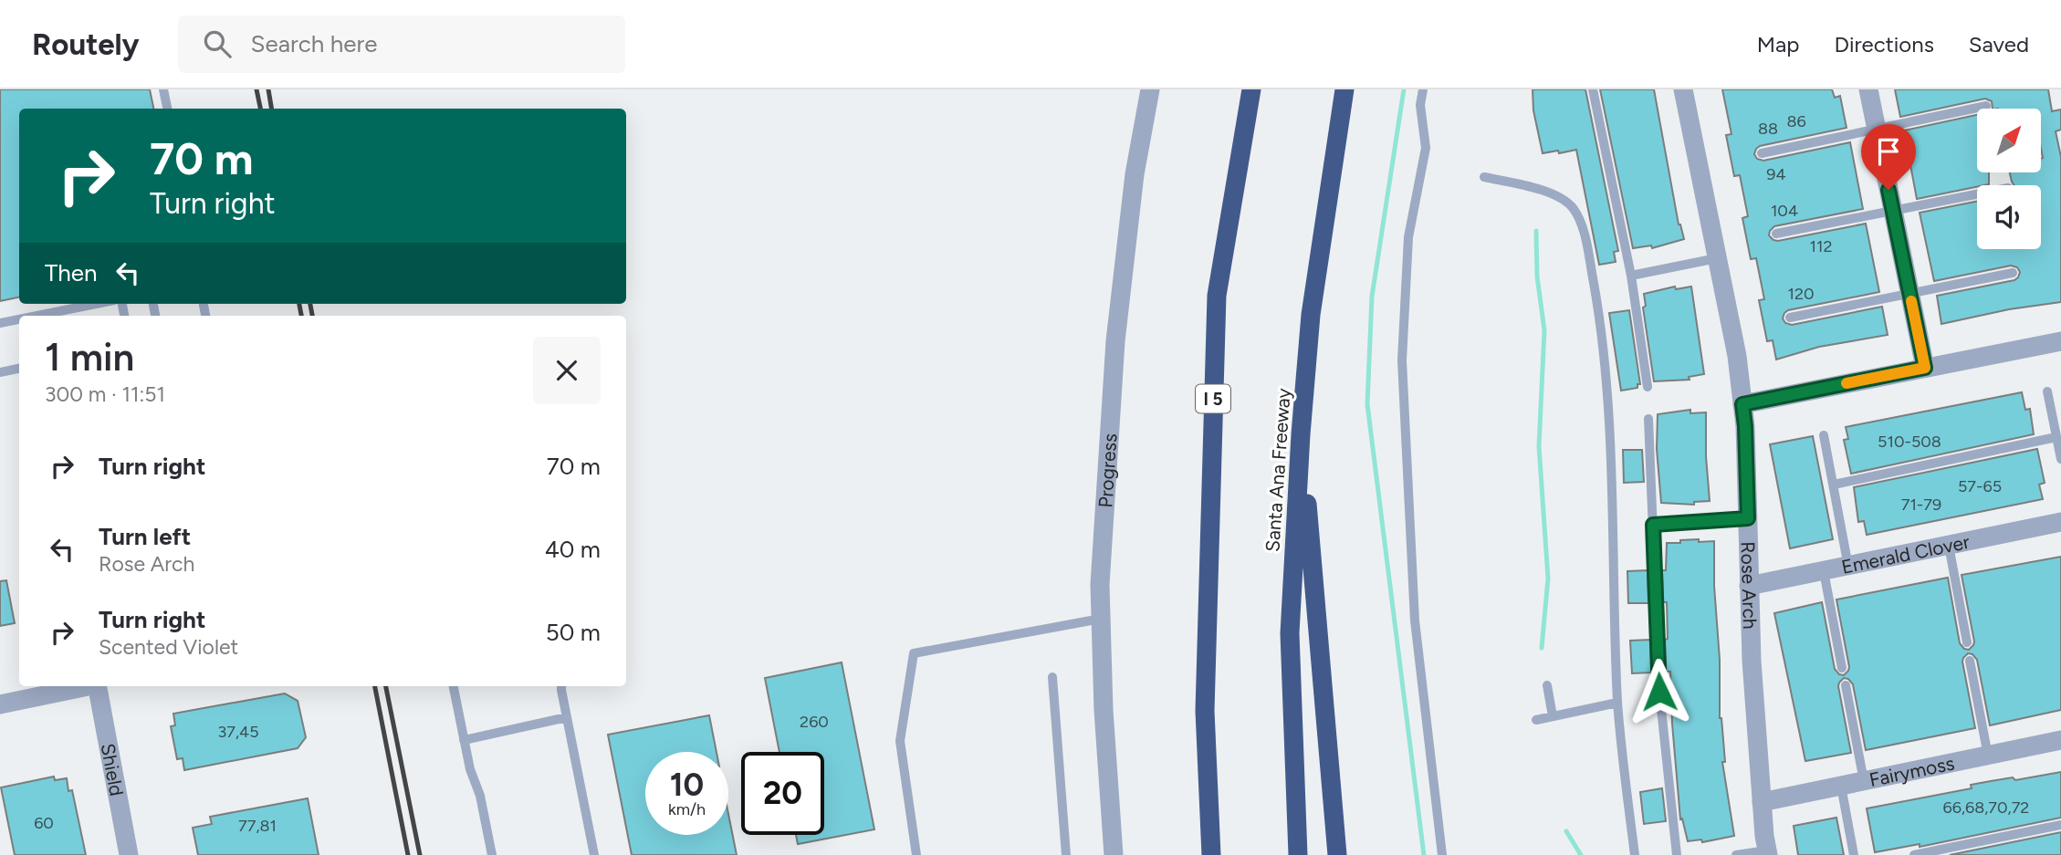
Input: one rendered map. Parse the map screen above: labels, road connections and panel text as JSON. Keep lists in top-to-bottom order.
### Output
{
  "streets": {
    "highway": ["I 5", "Santa Ana Freeway"],
    "street": [
      "Progress",
      "Emerald Clover",
      "Rose Arch",
      "Shield",
      "Fairymoss"
    ]
  },
  "crossings": [
    ["Emerald Clover", "Rose Arch"],
    ["Rose Arch", "Fairymoss"]
  ],
  "house_numbers": [
    "86",
    "88",
    "94",
    "104",
    "112",
    "120",
    "510-508",
    "57-65",
    "71-79",
    "260",
    "37,45",
    "66,68,70,72",
    "60",
    "77,81"
  ],
  "north": "top right",
  "page": {
    "header": "Routely",
    "search": "Search here",
    "nav": ["Map", "Directions", "Saved"],
    "turn": ["70 m", "Turn right"],
    "then": "Then",
    "heading": ["1 min", "300 m · 11:51"],
    "list": [
      {
        "name": "Turn right",
        "value": "70 m"
      },
      {
        "name": "Turn left",
        "note": "Rose Arch",
        "value": "40 m"
      },
      {
        "name": "Turn right",
        "note": "Scented Violet",
        "value": "50 m"
      }
    ],
    "speed": "10 km/h",
    "limit": "20"
  }
}
